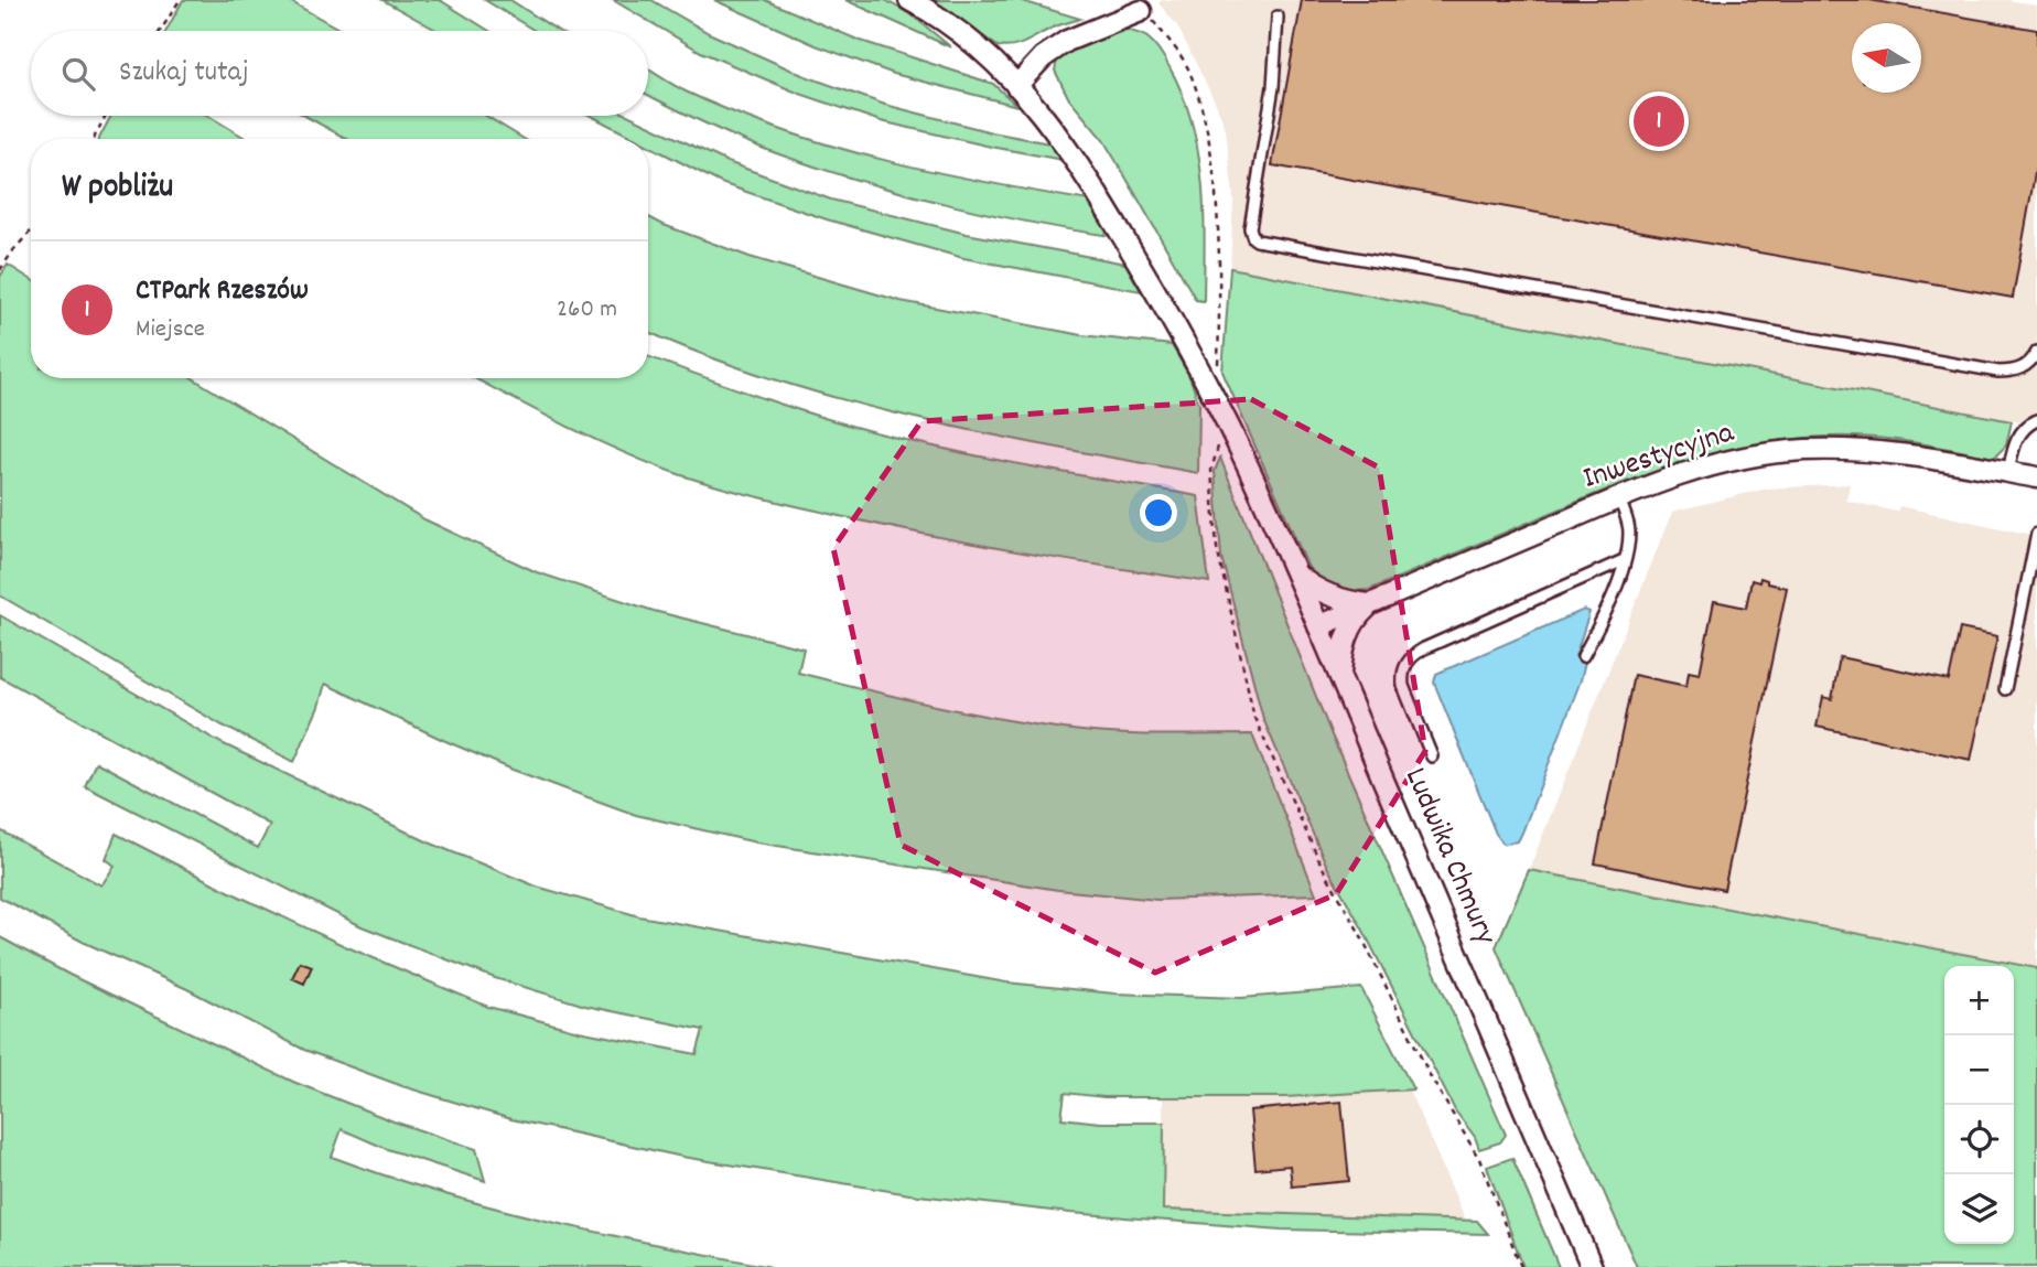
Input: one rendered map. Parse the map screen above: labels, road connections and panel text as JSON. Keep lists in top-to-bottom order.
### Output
{
  "streets": {
    "street": ["Inwestycyjna", "Ludwika Chmury"]
  },
  "crossings": [
    ["Inwestycyjna", "Ludwika Chmury"]
  ],
  "north": "left",
  "page": {
    "search": "Szukaj tutaj",
    "pins": "1",
    "heading": "W pobliżu",
    "list": [
      {
        "mark": "1",
        "name": "CTPark Rzeszów",
        "note": "Miejsce",
        "value": "260 m"
      }
    ],
    "map_buttons": ["+", "−"]
  }
}
